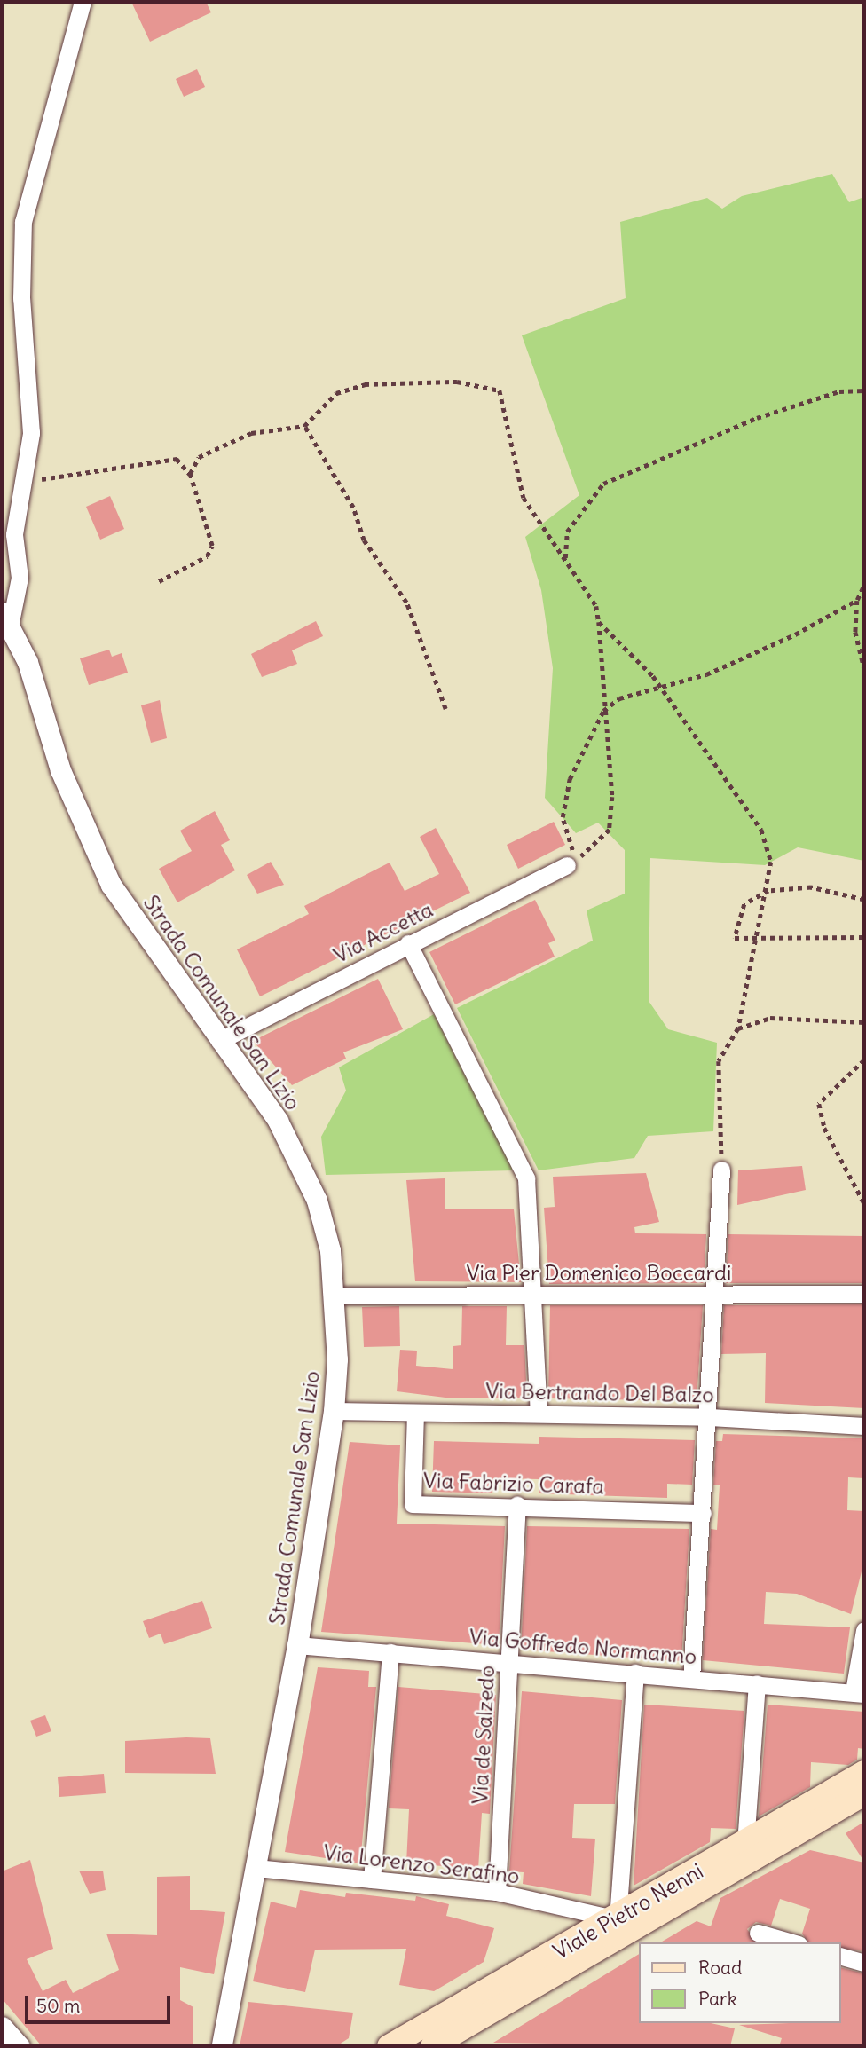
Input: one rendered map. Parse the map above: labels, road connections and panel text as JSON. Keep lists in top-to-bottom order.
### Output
{
  "streets": {
    "main road": ["Viale Pietro Nenni"],
    "street": [
      "Via Accetta",
      "Strada Comunale San Lizio",
      "Via Pier Domenico Boccardi",
      "Via Bertrando Del Balzo",
      "Via Fabrizio Carafa",
      "Via Goffredo Normanno",
      "Via de Salzedo",
      "Via Lorenzo Serafino"
    ]
  },
  "crossings": [
    ["Via Accetta", "Strada Comunale San Lizio"],
    ["Strada Comunale San Lizio", "Via Pier Domenico Boccardi"],
    ["Strada Comunale San Lizio", "Via Bertrando Del Balzo"],
    ["Strada Comunale San Lizio", "Via Goffredo Normanno"],
    ["Strada Comunale San Lizio", "Via Lorenzo Serafino"],
    ["Via Bertrando Del Balzo", "Via Fabrizio Carafa"],
    ["Via Fabrizio Carafa", "Via de Salzedo"],
    ["Via Goffredo Normanno", "Via de Salzedo"],
    ["Via de Salzedo", "Via Lorenzo Serafino"],
    ["Via Lorenzo Serafino", "Viale Pietro Nenni"]
  ],
  "legend": ["Road", "Park"],
  "scale_bar": "50 m"
}
